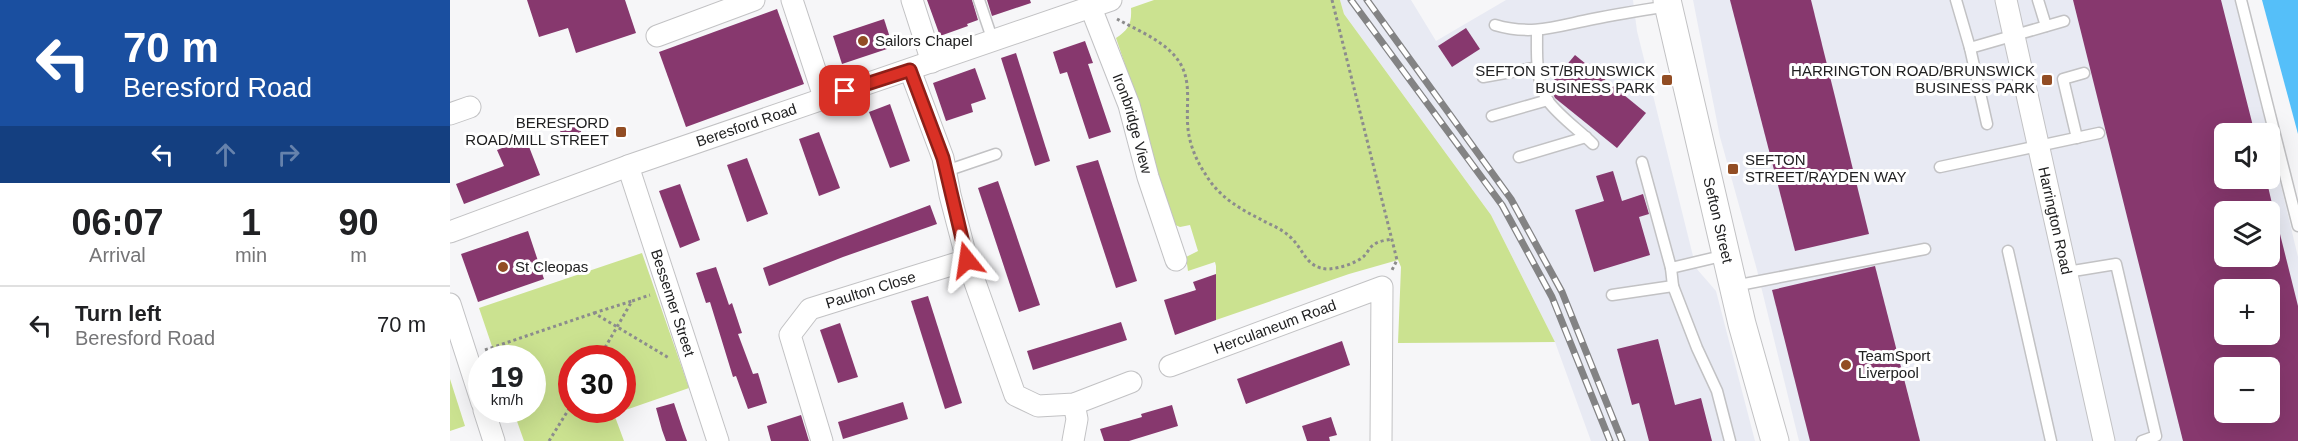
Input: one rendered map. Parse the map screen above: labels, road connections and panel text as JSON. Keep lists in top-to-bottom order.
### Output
{
  "streets": {
    "street": [
      "Ironbridge View",
      "Beresford Road",
      "Harrington Road",
      "Sefton Street",
      "Paulton Close",
      "Bessemer Street",
      "Herculaneum Road"
    ]
  },
  "crossings": [
    ["Ironbridge View", "Beresford Road"],
    ["Beresford Road", "Bessemer Street"]
  ],
  "places": {
    "other": ["Sailors Chapel", "St Cleopas", "TeamSport Liverpool"],
    "transit": [
      "SEFTON ST/BRUNSWICK BUSINESS PARK",
      "HARRINGTON ROAD/BRUNSWICK BUSINESS PARK",
      "BERESFORD ROAD/MILL STREET",
      "SEFTON STREET/RAYDEN WAY"
    ]
  },
  "page": {
    "turn": ["70 m", "Beresford Road"],
    "map_buttons": ["+", "−"],
    "eta": [
      "06:07",
      "Arrival",
      "1",
      "min",
      "90",
      "m"
    ],
    "list": [
      {
        "name": "Turn left",
        "note": "Beresford Road",
        "value": "70 m"
      }
    ],
    "speed": "19 km/h",
    "limit": "30"
  }
}
